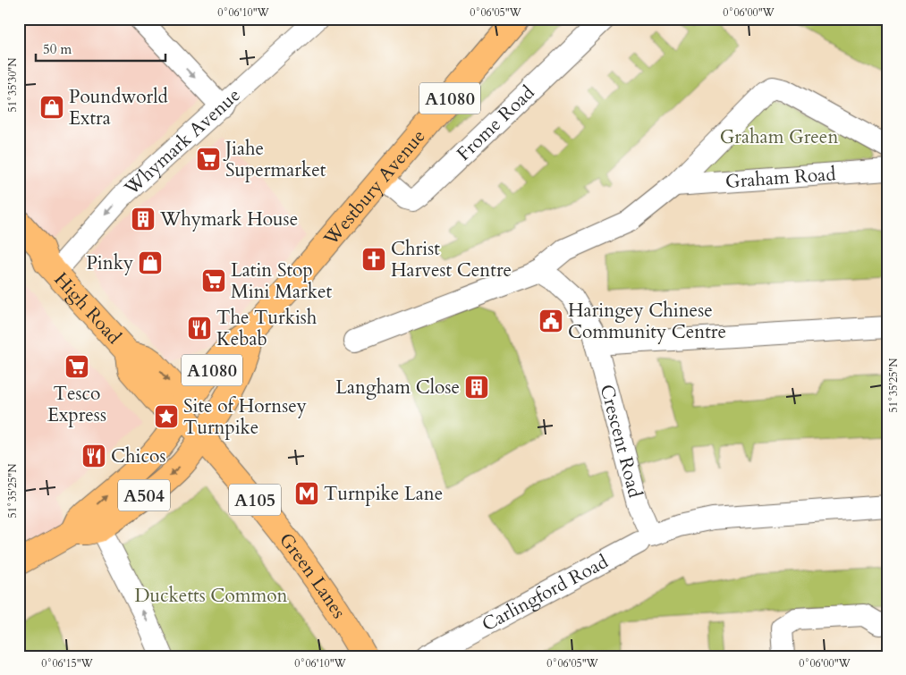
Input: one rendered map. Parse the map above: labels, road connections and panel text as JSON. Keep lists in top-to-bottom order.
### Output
{
  "streets": {
    "main road": [
      "A1080",
      "Westbury Avenue",
      "High Road",
      "A504",
      "A105",
      "Green Lanes"
    ],
    "street": [
      "Frome Road",
      "Whymark Avenue",
      "Graham Road",
      "Crescent Road",
      "Carlingford Road"
    ]
  },
  "crossings": [
    ["A1080", "Westbury Avenue"],
    ["A1080", "High Road"],
    ["A1080", "A504"],
    ["A1080", "Green Lanes"],
    ["Frome Road", "Westbury Avenue"],
    ["Whymark Avenue", "High Road"],
    ["Graham Road", "Crescent Road"],
    ["Westbury Avenue", "High Road"],
    ["Westbury Avenue", "A504"],
    ["High Road", "A504"],
    ["High Road", "Green Lanes"],
    ["Crescent Road", "Carlingford Road"],
    ["A504", "Green Lanes"]
  ],
  "one_way": ["Whymark Avenue"],
  "parks": ["Graham Green", "Ducketts Common"],
  "places": {
    "shop": ["Poundworld Extra", "Pinky"],
    "supermarket": ["Jiahe Supermarket", "Latin Stop Mini Market", "Tesco Express"],
    "building": ["Whymark House", "Langham Close"],
    "church": ["Christ Harvest Centre"],
    "public building": ["Haringey Chinese Community Centre"],
    "restaurant": ["The Turkish Kebab", "Chicos"],
    "place": ["Site of Hornsey Turnpike"],
    "metro station": ["Turnpike Lane"]
  },
  "scale_bar": "50 m",
  "coordinates": [
    "0°06'10\"W",
    "0°06'05\"W",
    "0°06'00\"W",
    "51°35'30\"N",
    "51°35'25\"N",
    "0°06'15\"W"
  ]
}
